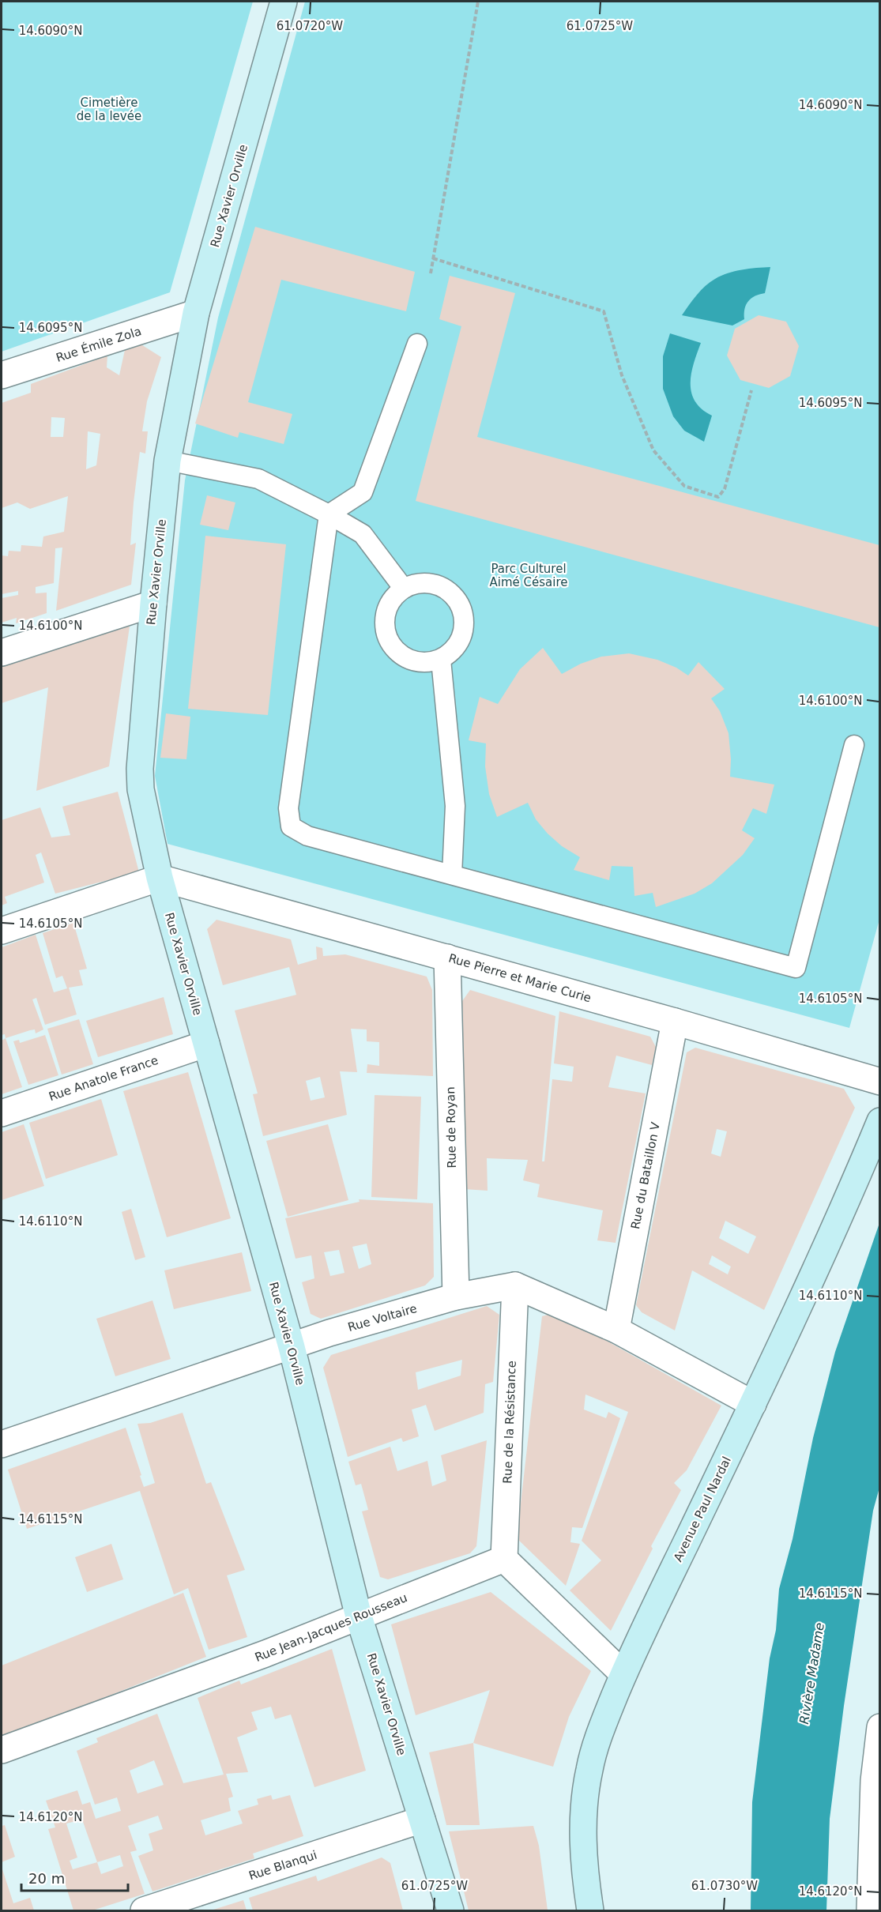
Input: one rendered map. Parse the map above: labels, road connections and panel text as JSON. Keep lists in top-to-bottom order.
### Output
{
  "streets": {
    "main road": ["Rue Xavier Orville", "Avenue Paul Nardal"],
    "street": [
      "Rue Émile Zola",
      "Rue Pierre et Marie Curie",
      "Rue Anatole France",
      "Rue de Royan",
      "Rue du Bataillon V",
      "Rue Voltaire",
      "Rue de la Résistance",
      "Rue Jean-Jacques Rousseau",
      "Rue Blanqui"
    ]
  },
  "crossings": [
    ["Rue Xavier Orville", "Rue Émile Zola"],
    ["Rue Xavier Orville", "Rue Pierre et Marie Curie"],
    ["Rue Xavier Orville", "Rue Anatole France"],
    ["Rue Xavier Orville", "Rue Voltaire"],
    ["Rue Xavier Orville", "Rue Jean-Jacques Rousseau"],
    ["Rue Xavier Orville", "Rue Blanqui"],
    ["Rue Pierre et Marie Curie", "Rue de Royan"],
    ["Rue Pierre et Marie Curie", "Rue du Bataillon V"],
    ["Rue de Royan", "Rue Voltaire"],
    ["Rue Voltaire", "Rue de la Résistance"],
    ["Rue de la Résistance", "Rue Jean-Jacques Rousseau"]
  ],
  "water": ["Rivière Madame"],
  "parks": ["Cimetière de la levée", "Parc Culturel Aimé Césaire"],
  "scale_bar": "20 m",
  "coordinates": [
    "61.0720°W",
    "61.0725°W",
    "14.6090°N",
    "14.6095°N",
    "14.6100°N",
    "14.6105°N",
    "14.6110°N",
    "14.6115°N",
    "14.6120°N",
    "61.0730°W"
  ]
}
